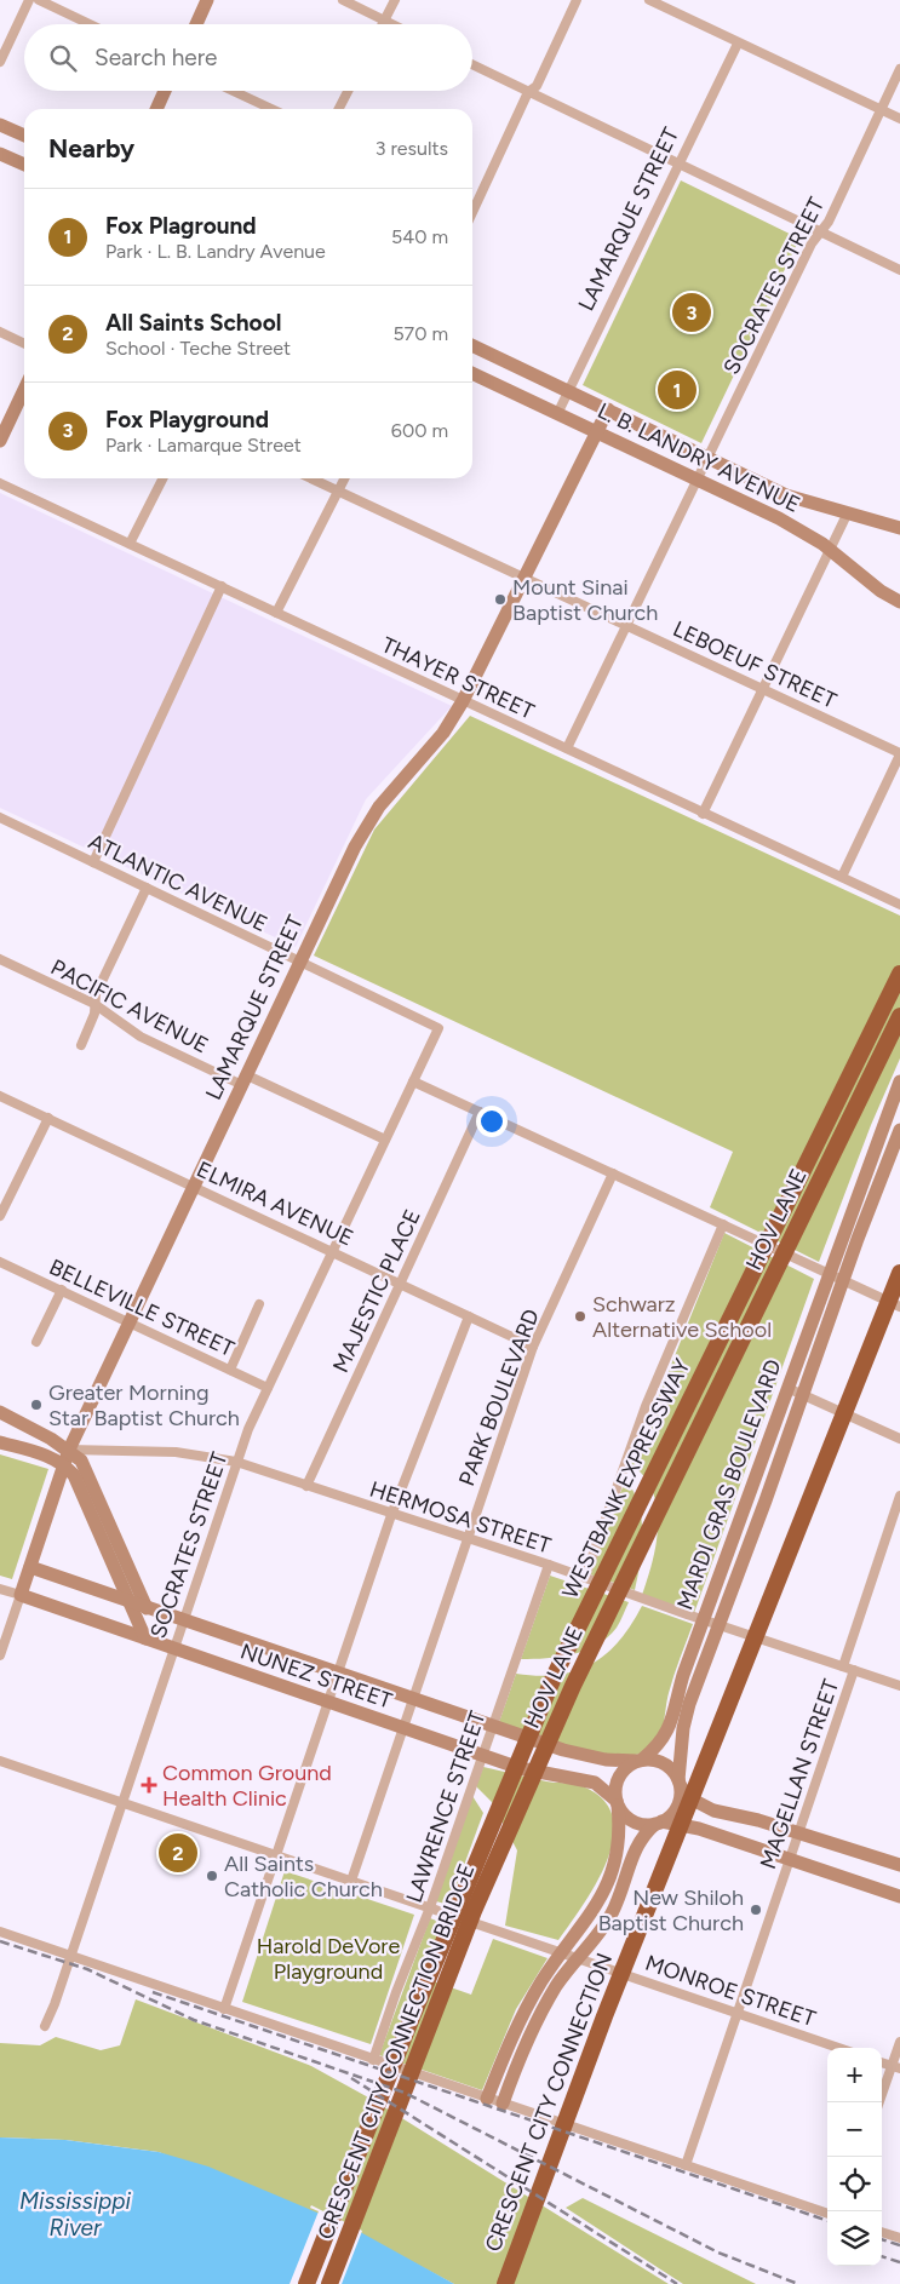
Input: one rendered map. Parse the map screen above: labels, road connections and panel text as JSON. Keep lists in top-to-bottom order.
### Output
{
  "streets": {
    "highway": [
      "HOV LANE",
      "WESTBANK EXPRESSWAY",
      "CRESCENT CITY CONNECTION BRIDGE",
      "CRESCENT CITY CONNECTION"
    ],
    "street": [
      "LAMARQUE STREET",
      "SOCRATES STREET",
      "L. B. LANDRY AVENUE",
      "LEBOEUF STREET",
      "THAYER STREET",
      "ATLANTIC AVENUE",
      "PACIFIC AVENUE",
      "ELMIRA AVENUE",
      "MAJESTIC PLACE",
      "BELLEVILLE STREET",
      "PARK BOULEVARD",
      "MARDI GRAS BOULEVARD",
      "HERMOSA STREET",
      "NUNEZ STREET",
      "MAGELLAN STREET",
      "LAWRENCE STREET",
      "MONROE STREET"
    ]
  },
  "crossings": [
    ["LAMARQUE STREET", "L. B. LANDRY AVENUE"],
    ["LAMARQUE STREET", "LEBOEUF STREET"],
    ["LAMARQUE STREET", "THAYER STREET"],
    ["LAMARQUE STREET", "ATLANTIC AVENUE"],
    ["LAMARQUE STREET", "PACIFIC AVENUE"],
    ["LAMARQUE STREET", "ELMIRA AVENUE"],
    ["LAMARQUE STREET", "BELLEVILLE STREET"],
    ["LAMARQUE STREET", "HERMOSA STREET"],
    ["LAMARQUE STREET", "NUNEZ STREET"],
    ["SOCRATES STREET", "L. B. LANDRY AVENUE"],
    ["SOCRATES STREET", "LEBOEUF STREET"],
    ["SOCRATES STREET", "THAYER STREET"],
    ["SOCRATES STREET", "ATLANTIC AVENUE"],
    ["SOCRATES STREET", "PACIFIC AVENUE"],
    ["SOCRATES STREET", "ELMIRA AVENUE"],
    ["SOCRATES STREET", "BELLEVILLE STREET"],
    ["SOCRATES STREET", "HERMOSA STREET"],
    ["SOCRATES STREET", "NUNEZ STREET"],
    ["SOCRATES STREET", "MONROE STREET"],
    ["ELMIRA AVENUE", "MAJESTIC PLACE"],
    ["ELMIRA AVENUE", "PARK BOULEVARD"],
    ["HOV LANE", "CRESCENT CITY CONNECTION BRIDGE"],
    ["MAJESTIC PLACE", "HERMOSA STREET"],
    ["PARK BOULEVARD", "HERMOSA STREET"],
    ["PARK BOULEVARD", "NUNEZ STREET"],
    ["PARK BOULEVARD", "MONROE STREET"],
    ["MARDI GRAS BOULEVARD", "HERMOSA STREET"],
    ["MARDI GRAS BOULEVARD", "NUNEZ STREET"],
    ["HERMOSA STREET", "MAGELLAN STREET"],
    ["HERMOSA STREET", "LAWRENCE STREET"],
    ["NUNEZ STREET", "LAWRENCE STREET"],
    ["MAGELLAN STREET", "MONROE STREET"],
    ["LAWRENCE STREET", "MONROE STREET"]
  ],
  "water": ["Mississippi River"],
  "parks": ["Harold DeVore Playground"],
  "places": {
    "other": [
      "Mount Sinai Baptist Church",
      "Schwarz Alternative School",
      "Greater Morning Star Baptist Church",
      "All Saints Catholic Church",
      "New Shiloh Baptist Church"
    ],
    "health": ["Common Ground Health Clinic"]
  },
  "page": {
    "search": "Search here",
    "heading": ["Nearby", "3 results"],
    "list": [
      {
        "mark": "1",
        "name": "Fox Plaground",
        "note": "Park · L. B. Landry Avenue",
        "value": "540 m"
      },
      {
        "mark": "2",
        "name": "All Saints School",
        "note": "School · Teche Street",
        "value": "570 m"
      },
      {
        "mark": "3",
        "name": "Fox Playground",
        "note": "Park · Lamarque Street",
        "value": "600 m"
      }
    ],
    "pins": ["3", "1", "2"],
    "map_buttons": ["+", "−"]
  }
}
